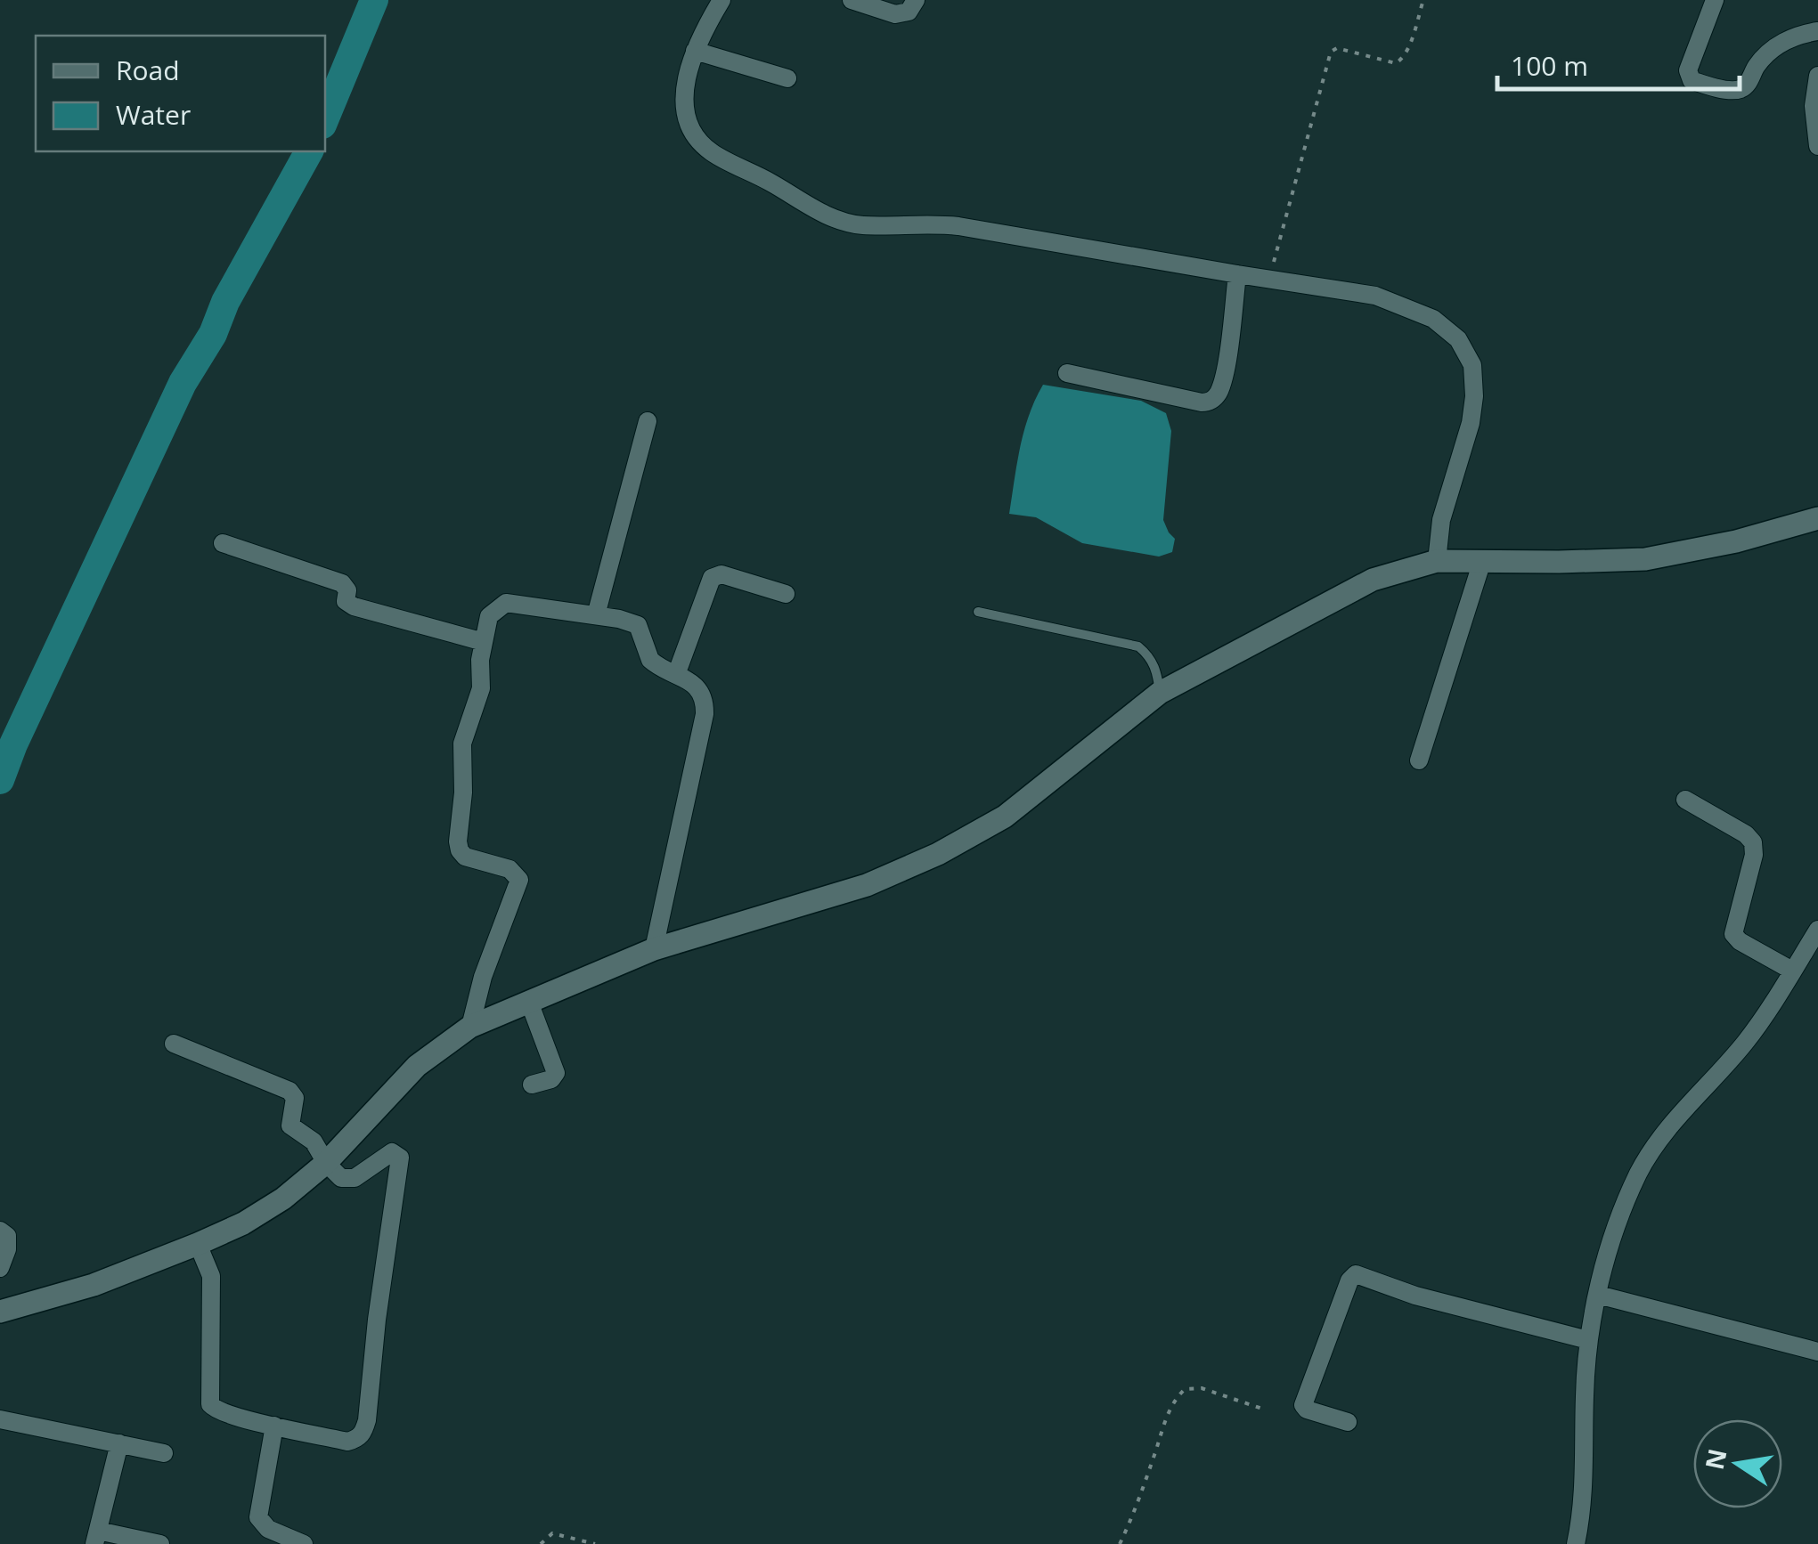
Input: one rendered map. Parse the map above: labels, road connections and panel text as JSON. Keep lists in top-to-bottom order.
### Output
{
  "legend": ["Road", "Water"],
  "scale_bar": "100 m",
  "north": "left"
}
